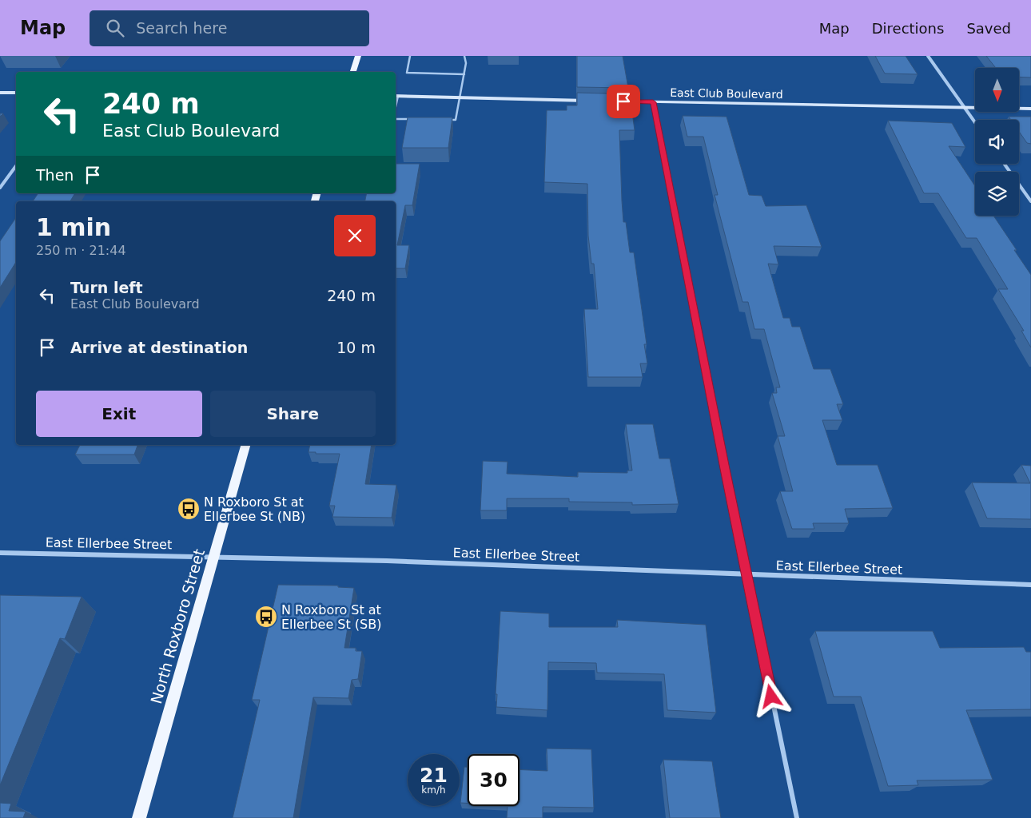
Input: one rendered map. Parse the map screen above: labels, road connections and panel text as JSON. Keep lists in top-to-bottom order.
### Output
{
  "streets": {
    "main road": ["North Roxboro Street"],
    "street": ["East Club Boulevard", "East Ellerbee Street"]
  },
  "crossings": [
    ["East Ellerbee Street", "North Roxboro Street"]
  ],
  "places": {
    "bus stop": ["N Roxboro St at Ellerbee St (NB)", "N Roxboro St at Ellerbee St (SB)"]
  },
  "north": "bottom",
  "page": {
    "header": "Map",
    "search": "Search here",
    "nav": ["Map", "Directions", "Saved"],
    "turn": ["240 m", "East Club Boulevard"],
    "then": "Then",
    "heading": ["1 min", "250 m · 21:44"],
    "list": [
      {
        "name": "Turn left",
        "note": "East Club Boulevard",
        "value": "240 m"
      },
      {
        "name": "Arrive at destination",
        "value": "10 m"
      }
    ],
    "buttons": ["Exit", "Share"],
    "speed": "21 km/h",
    "limit": "30"
  }
}
